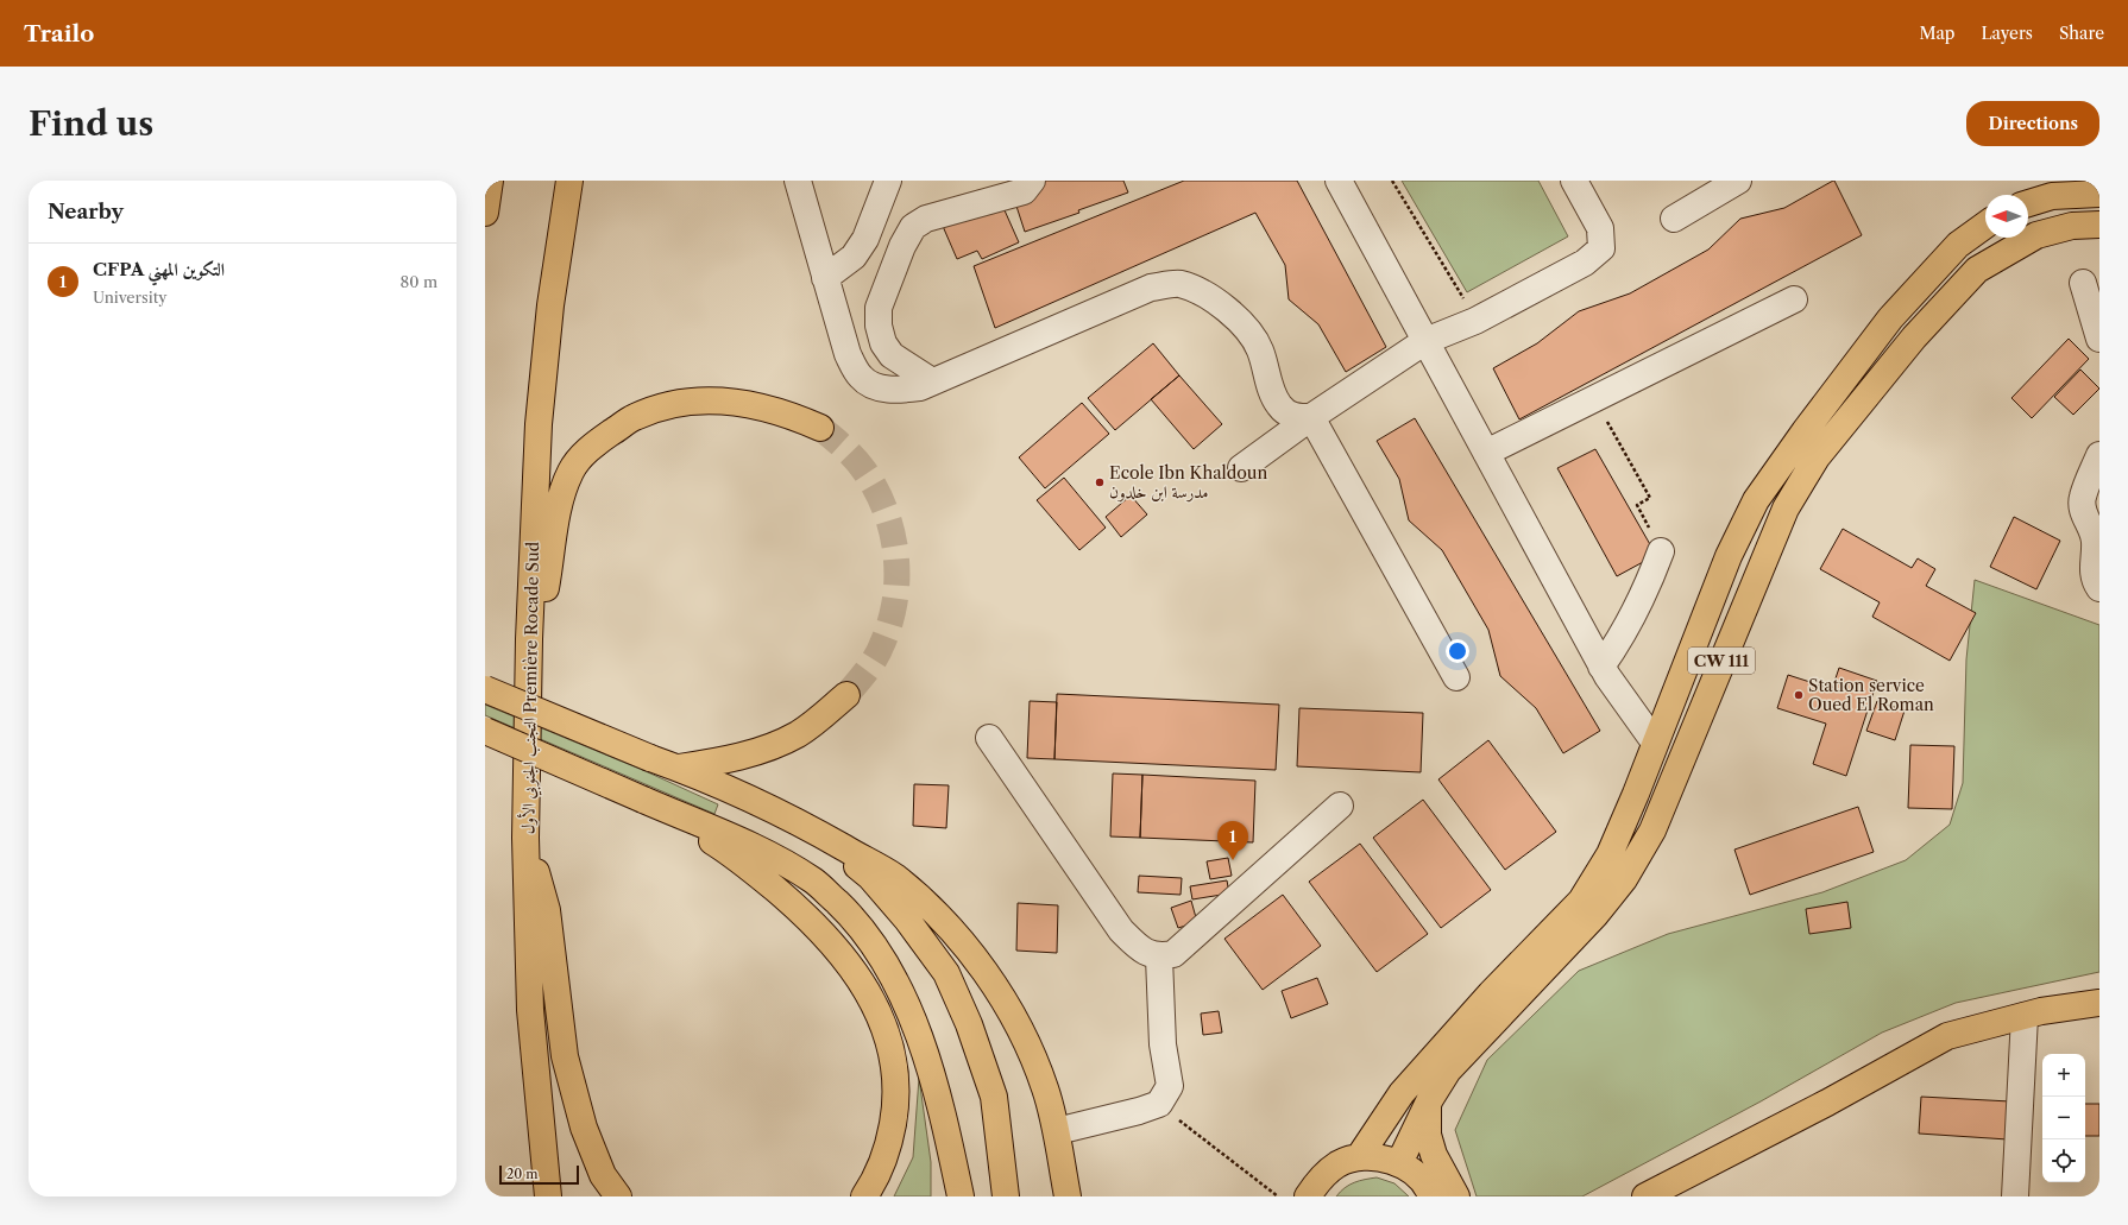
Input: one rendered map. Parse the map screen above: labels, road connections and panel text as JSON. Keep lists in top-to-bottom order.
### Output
{
  "streets": {
    "main road": ["CW 111", "التجنب الجنوبي الأول Première Rocade Sud"]
  },
  "places": ["Ecole Ibn Khaldoun مدرسة ابن خلدون", "Station service Oued El Roman"],
  "scale_bar": "20 m",
  "north": "left",
  "page": {
    "header": "Trailo",
    "nav": ["Map", "Layers", "Share"],
    "buttons": "Directions",
    "title": "Find us",
    "heading": "Nearby",
    "list": [
      {
        "mark": "1",
        "name": "CFPA التكوين المهني",
        "note": "University",
        "value": "80 m"
      }
    ],
    "pins": "1",
    "map_buttons": ["+", "−"],
    "scale": "20 m"
  }
}
